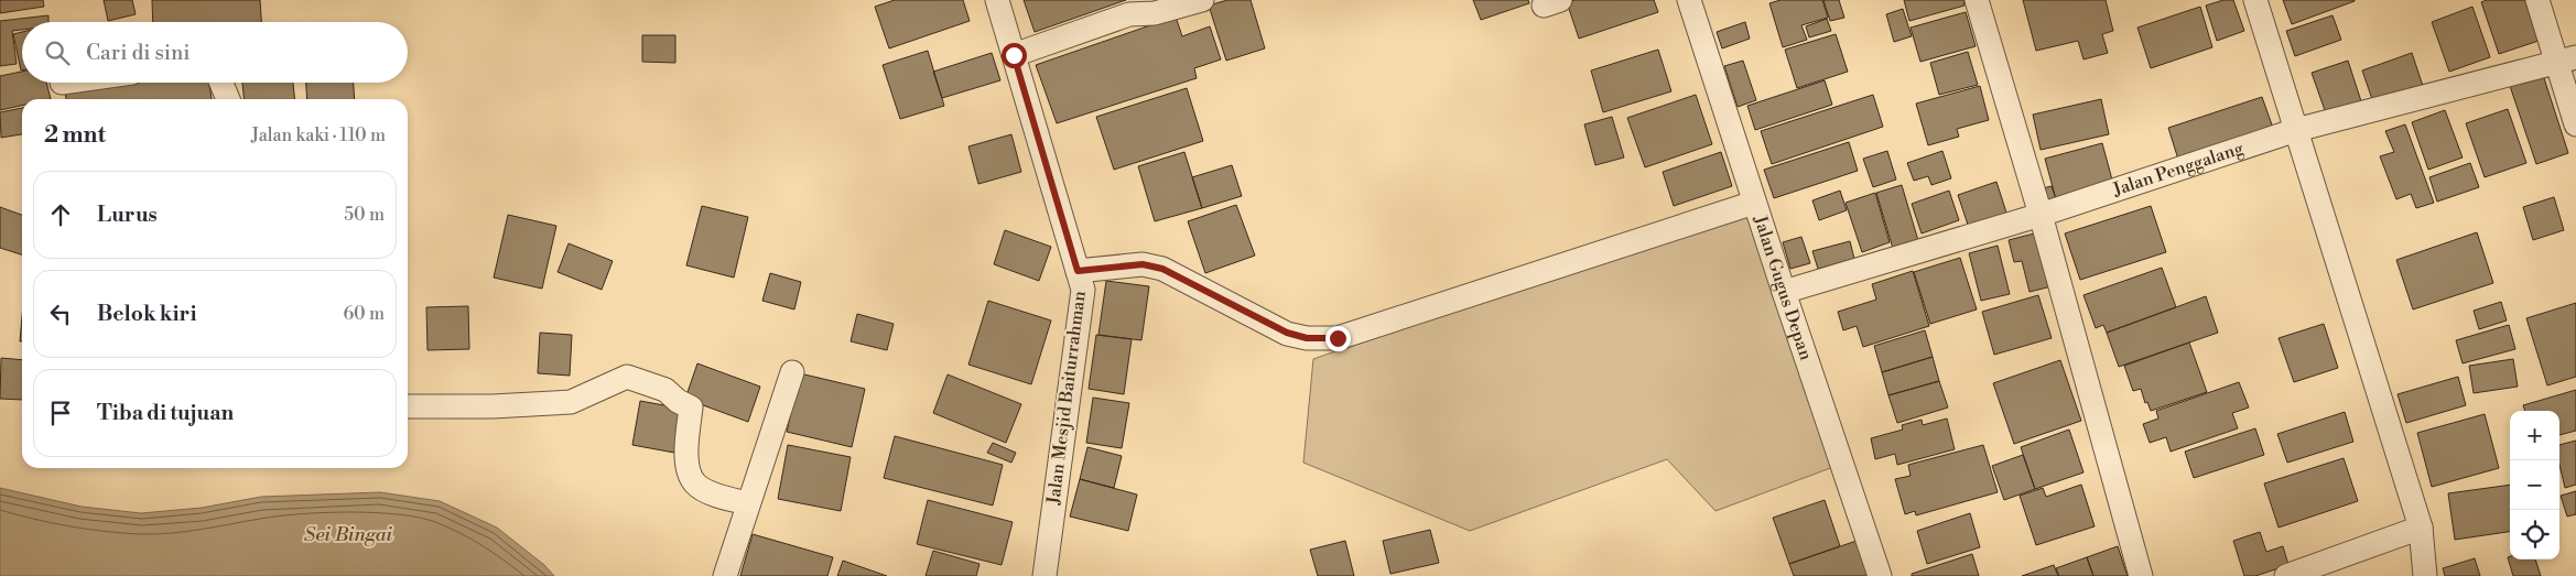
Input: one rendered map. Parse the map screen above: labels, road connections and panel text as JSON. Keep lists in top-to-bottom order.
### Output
{
  "streets": {
    "street": ["Jalan Penggalang", "Jalan Gugus Depan", "Jalan Mesjid Baiturrahman"]
  },
  "crossings": [
    ["Jalan Penggalang", "Jalan Gugus Depan"]
  ],
  "water": ["Sei Bingai"],
  "page": {
    "search": "Cari di sini",
    "heading": ["2 mnt", "Jalan kaki · 110 m"],
    "list": [
      ["Lurus", "50 m"],
      ["Belok kiri", "60 m"],
      "Tiba di tujuan"
    ],
    "map_buttons": ["+", "−"]
  }
}
